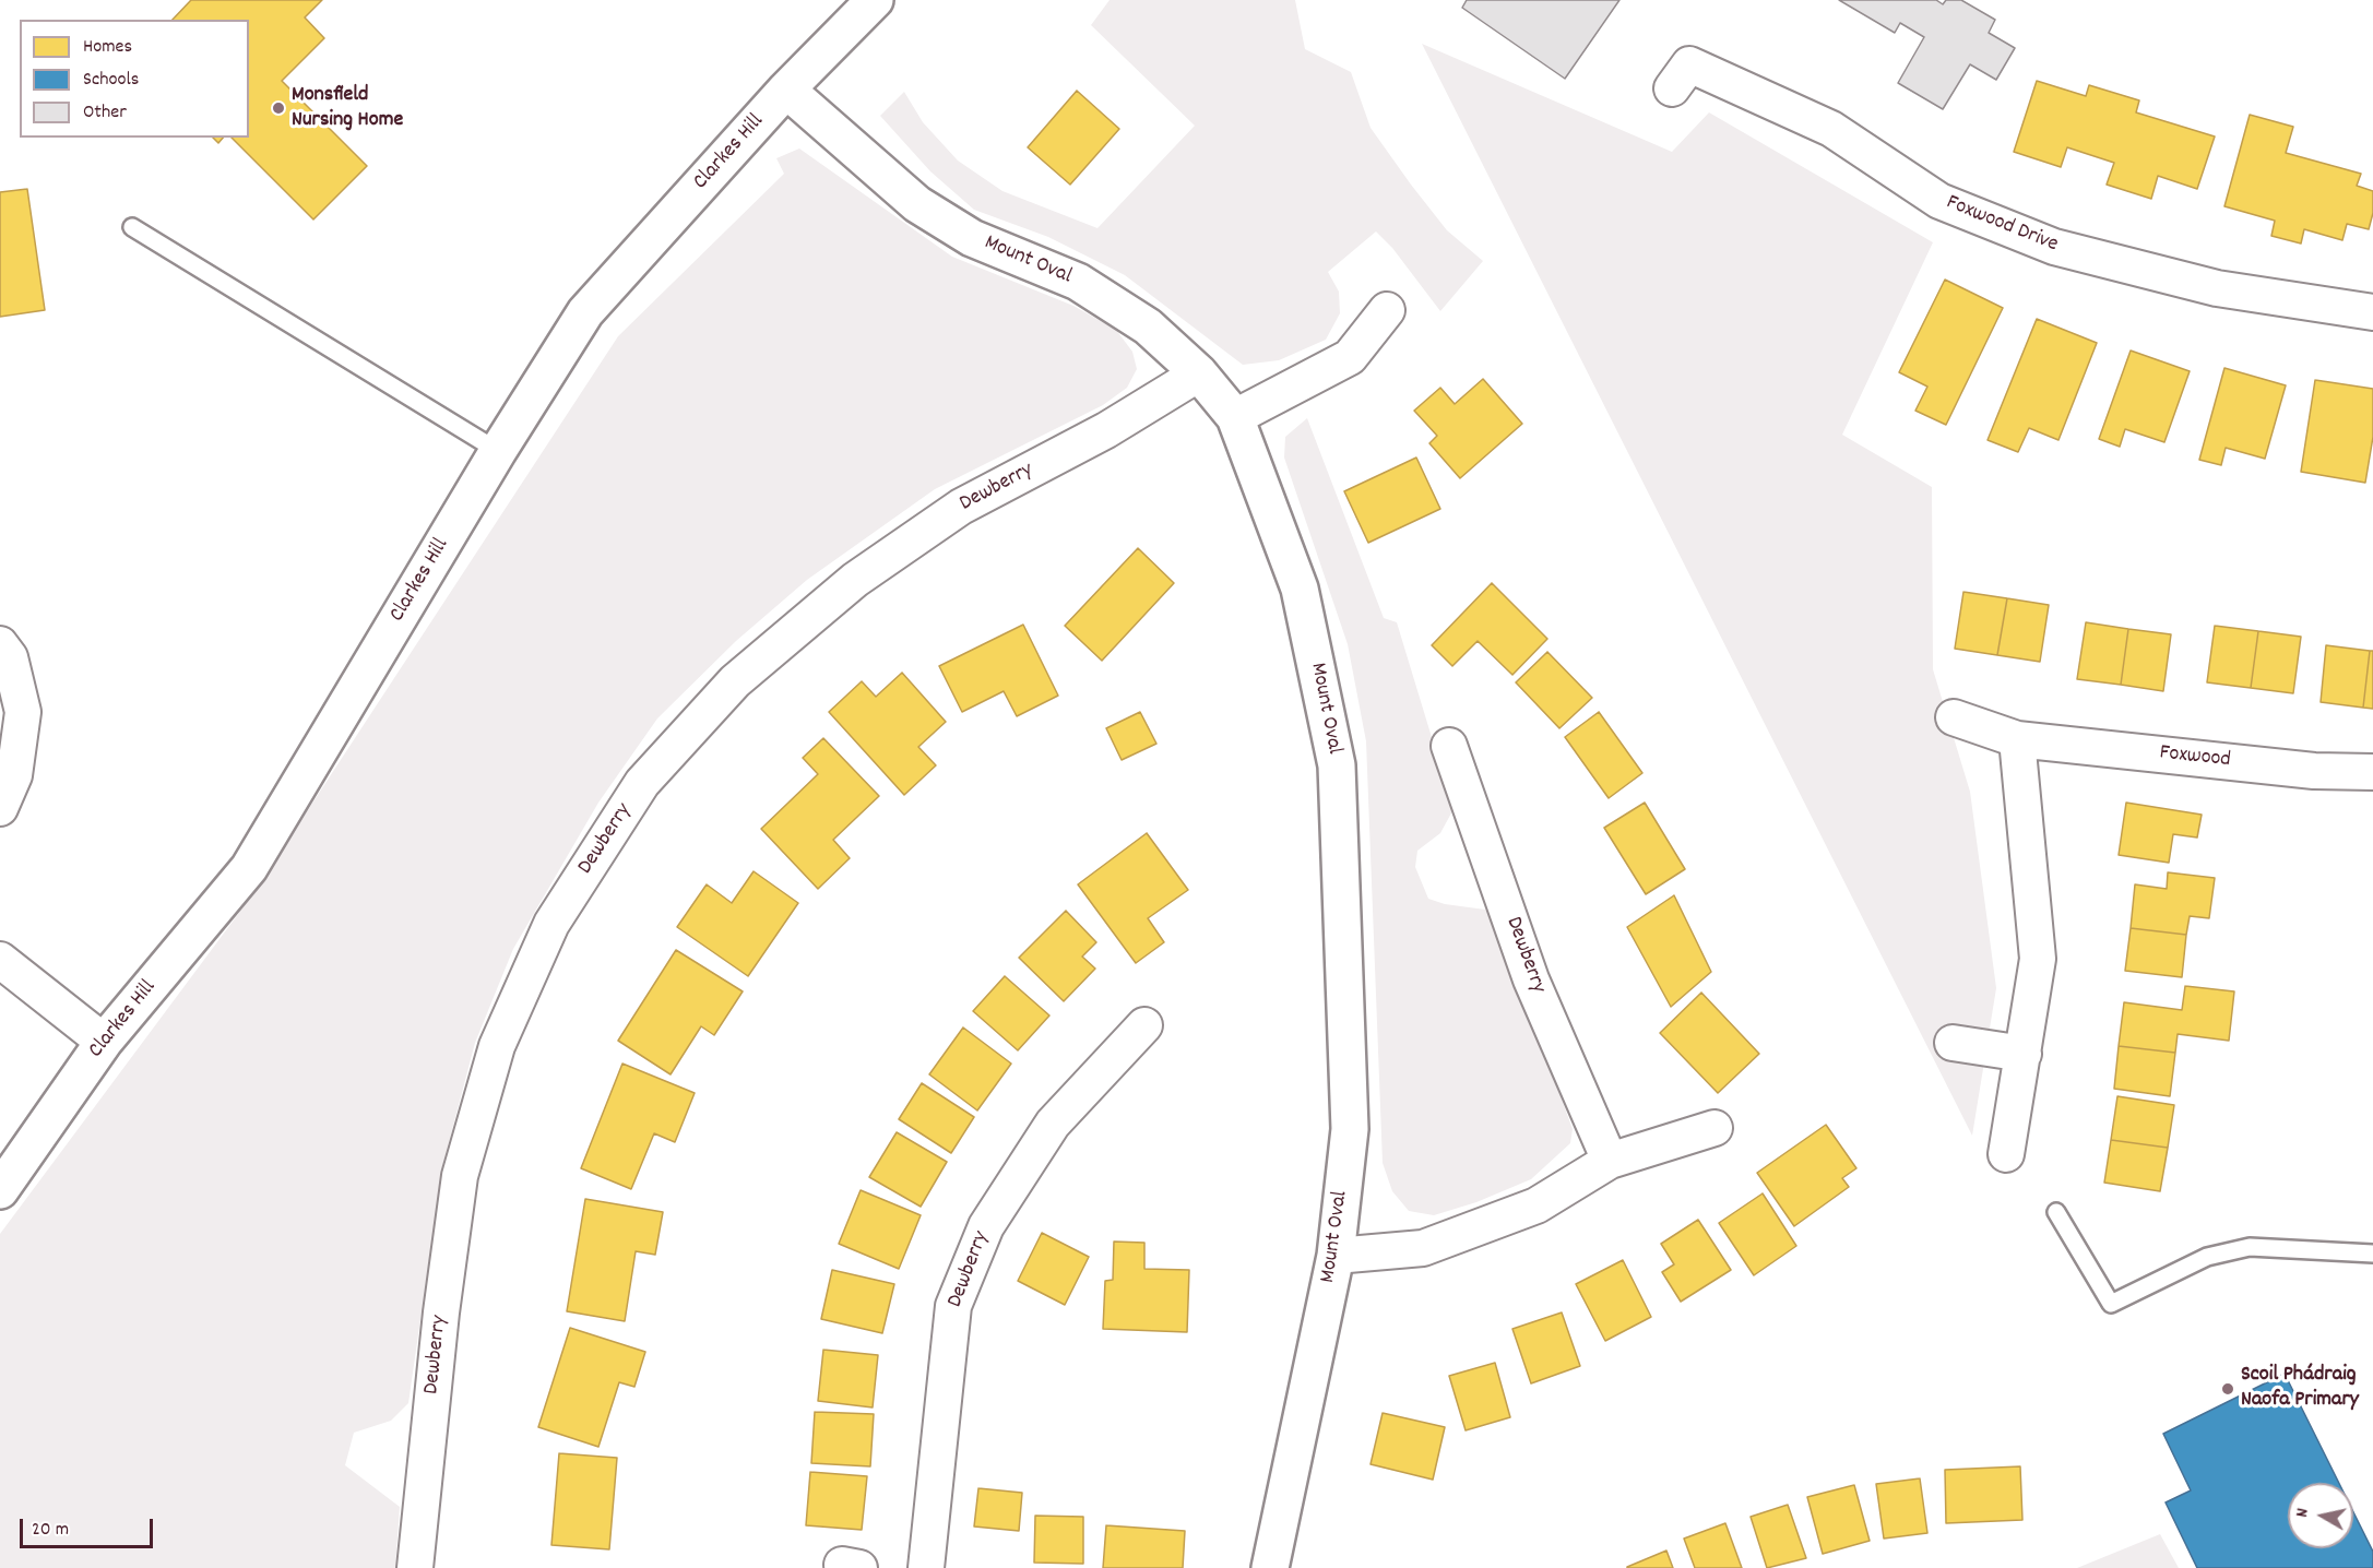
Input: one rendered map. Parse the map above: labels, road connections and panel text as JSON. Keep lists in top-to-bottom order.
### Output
{
  "streets": {
    "street": [
      "Clarkes Hill",
      "Foxwood Drive",
      "Mount Oval",
      "Dewberry",
      "Foxwood"
    ]
  },
  "crossings": [
    ["Clarkes Hill", "Mount Oval"],
    ["Mount Oval", "Dewberry"]
  ],
  "places": ["Monsfield Nursing Home", "Scoil Phádraig Naofa Primary"],
  "legend": ["Homes", "Schools", "Other"],
  "scale_bar": "20 m",
  "north": "left"
}
